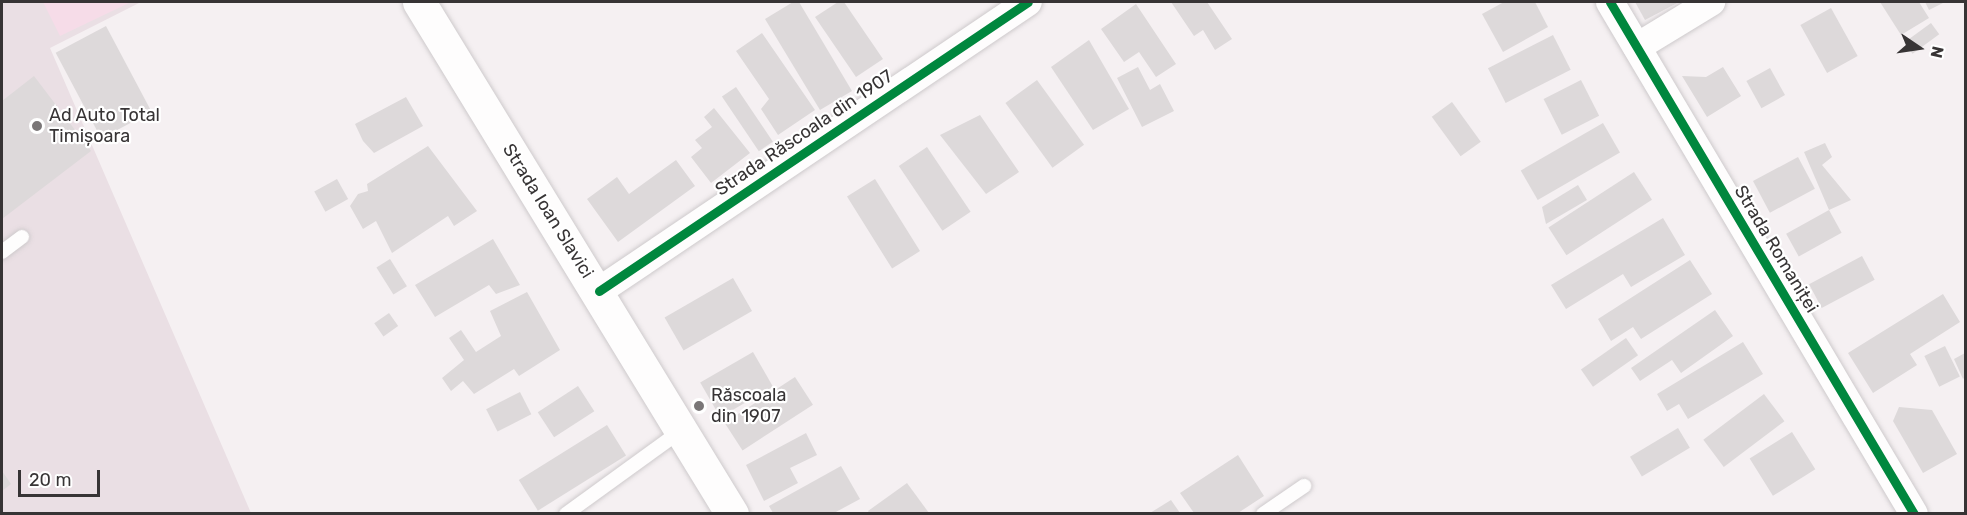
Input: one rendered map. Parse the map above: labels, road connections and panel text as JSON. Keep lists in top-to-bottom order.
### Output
{
  "streets": {
    "main road": ["Strada Ioan Slavici"],
    "street": ["Strada Răscoala din 1907", "Strada Romaniței"]
  },
  "crossings": [
    ["Strada Răscoala din 1907", "Strada Ioan Slavici"]
  ],
  "places": ["Ad Auto Total Timișoara", "Răscoala din 1907"],
  "scale_bar": "20 m",
  "north": "right"
}
